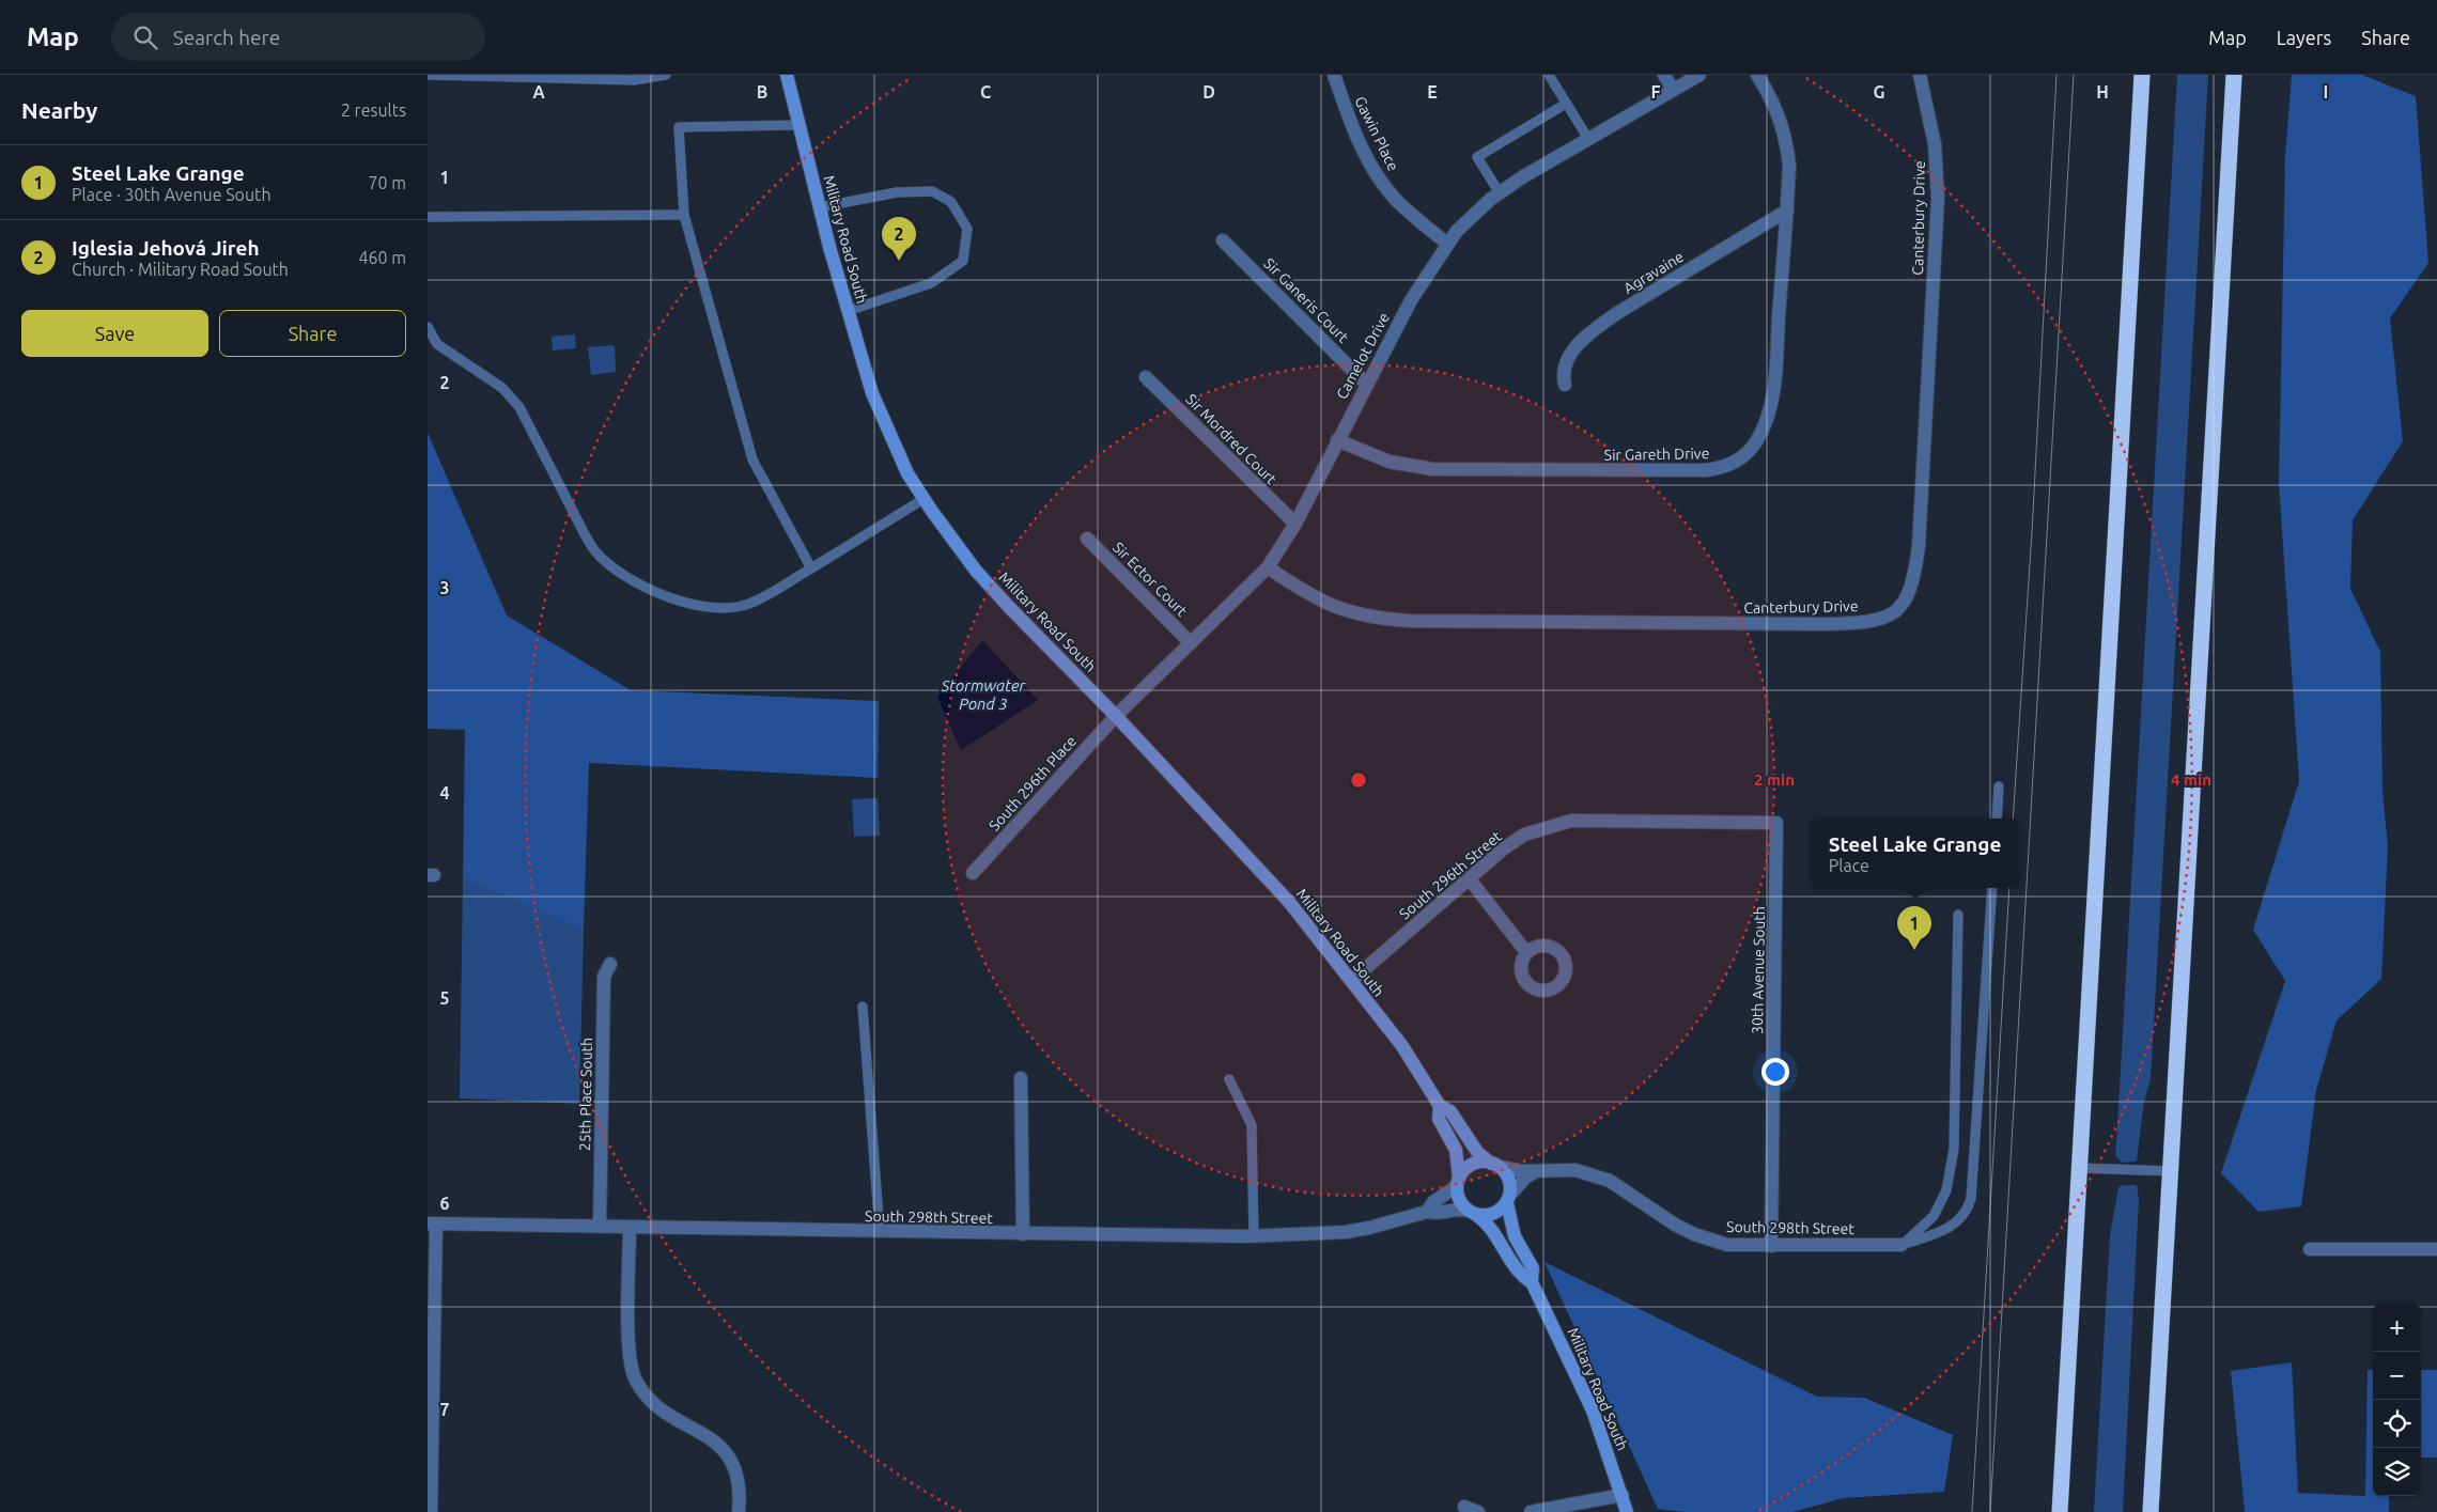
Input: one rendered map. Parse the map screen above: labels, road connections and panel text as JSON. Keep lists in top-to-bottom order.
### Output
{
  "streets": {
    "main road": ["Military Road South"],
    "street": [
      "Gawin Place",
      "Canterbury Drive",
      "Agravaine",
      "Sir Ganeris Court",
      "Camelot Drive",
      "Sir Mordred Court",
      "Sir Gareth Drive",
      "Sir Ector Court",
      "South 296th Place",
      "South 296th Street",
      "30th Avenue South",
      "25th Place South",
      "South 298th Street"
    ]
  },
  "crossings": [
    ["Gawin Place", "Camelot Drive"],
    ["Canterbury Drive", "Camelot Drive"],
    ["Military Road South", "Camelot Drive"],
    ["Military Road South", "South 296th Place"],
    ["Military Road South", "South 296th Street"],
    ["Military Road South", "South 298th Street"],
    ["Agravaine", "Sir Gareth Drive"],
    ["Sir Ganeris Court", "Camelot Drive"],
    ["Camelot Drive", "Sir Mordred Court"],
    ["Camelot Drive", "Sir Gareth Drive"],
    ["Camelot Drive", "Sir Ector Court"],
    ["Camelot Drive", "South 296th Place"],
    ["South 296th Street", "30th Avenue South"],
    ["30th Avenue South", "South 298th Street"],
    ["25th Place South", "South 298th Street"]
  ],
  "water": ["Stormwater Pond 3"],
  "page": {
    "header": "Map",
    "search": "Search here",
    "nav": ["Map", "Layers", "Share"],
    "heading": ["Nearby", "2 results"],
    "list": [
      {
        "mark": "1",
        "name": "Steel Lake Grange",
        "note": "Place · 30th Avenue South",
        "value": "70 m"
      },
      {
        "mark": "2",
        "name": "Iglesia Jehová Jireh",
        "note": "Church · Military Road South",
        "value": "460 m"
      }
    ],
    "pins": ["2", "1"],
    "buttons": ["Save", "Share"],
    "popup": ["Steel Lake Grange", "Place"],
    "map_buttons": ["+", "−"]
  },
  "grid": {
    "columns": [
      "A",
      "B",
      "C",
      "D",
      "E",
      "F",
      "G",
      "H",
      "I"
    ],
    "rows": [
      "1",
      "2",
      "3",
      "4",
      "5",
      "6",
      "7"
    ]
  },
  "rings": ["2 min", "4 min"]
}
